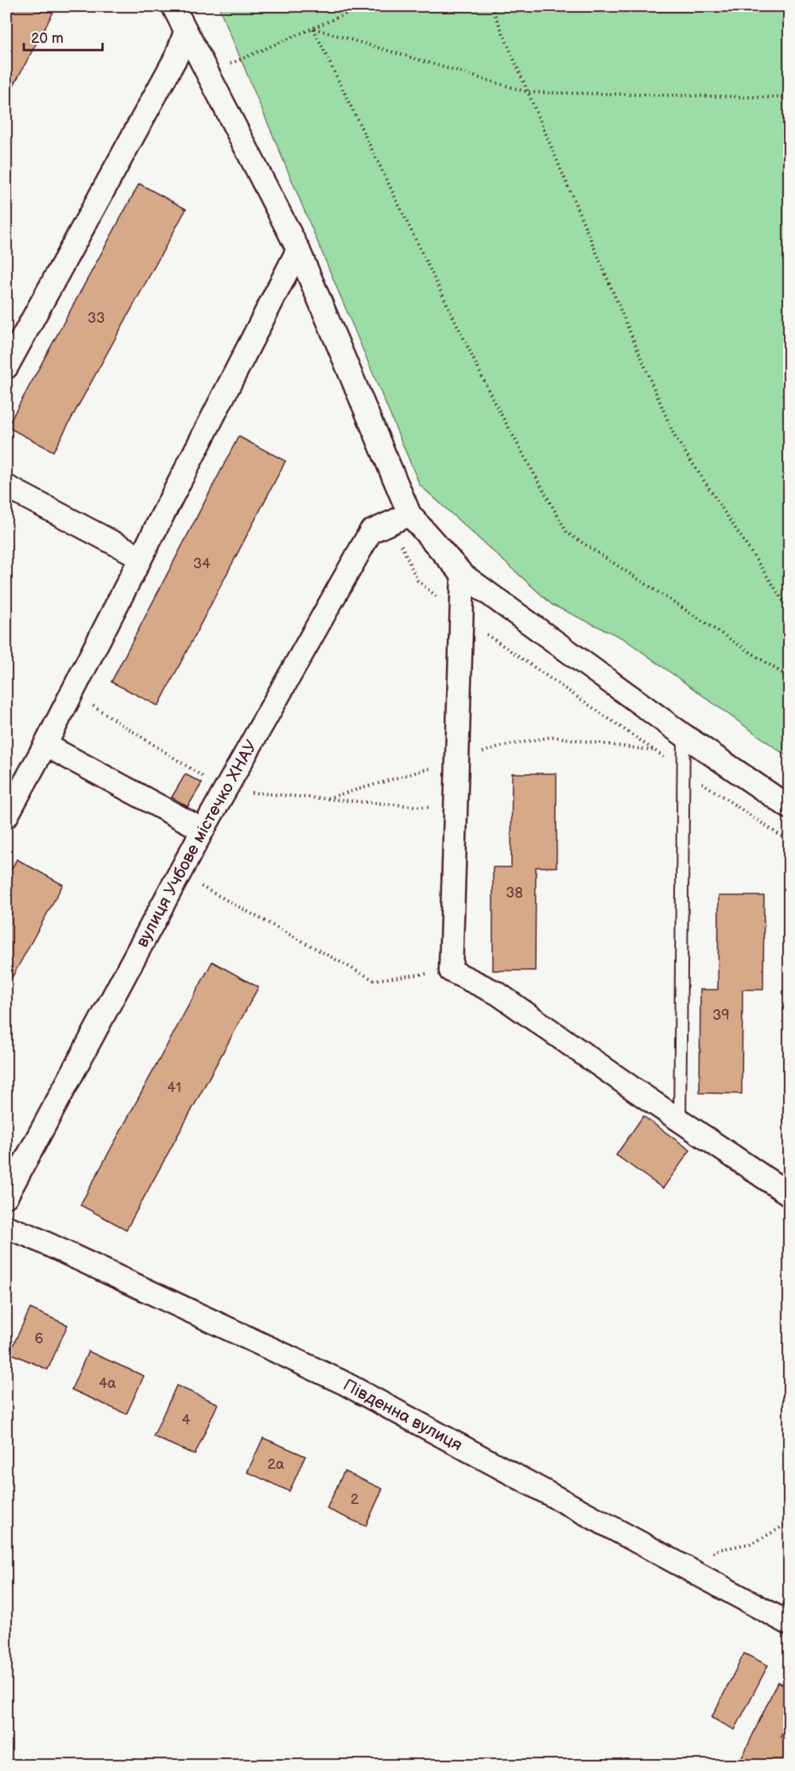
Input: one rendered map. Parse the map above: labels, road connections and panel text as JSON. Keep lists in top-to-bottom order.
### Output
{
  "streets": {
    "street": ["вулиця Учбове містечко ХНАУ", "Південна вулиця"]
  },
  "house_numbers": [
    "33",
    "34",
    "38",
    "39",
    "41",
    "6",
    "4а",
    "4",
    "2а",
    "2"
  ],
  "scale_bar": "20 m"
}
